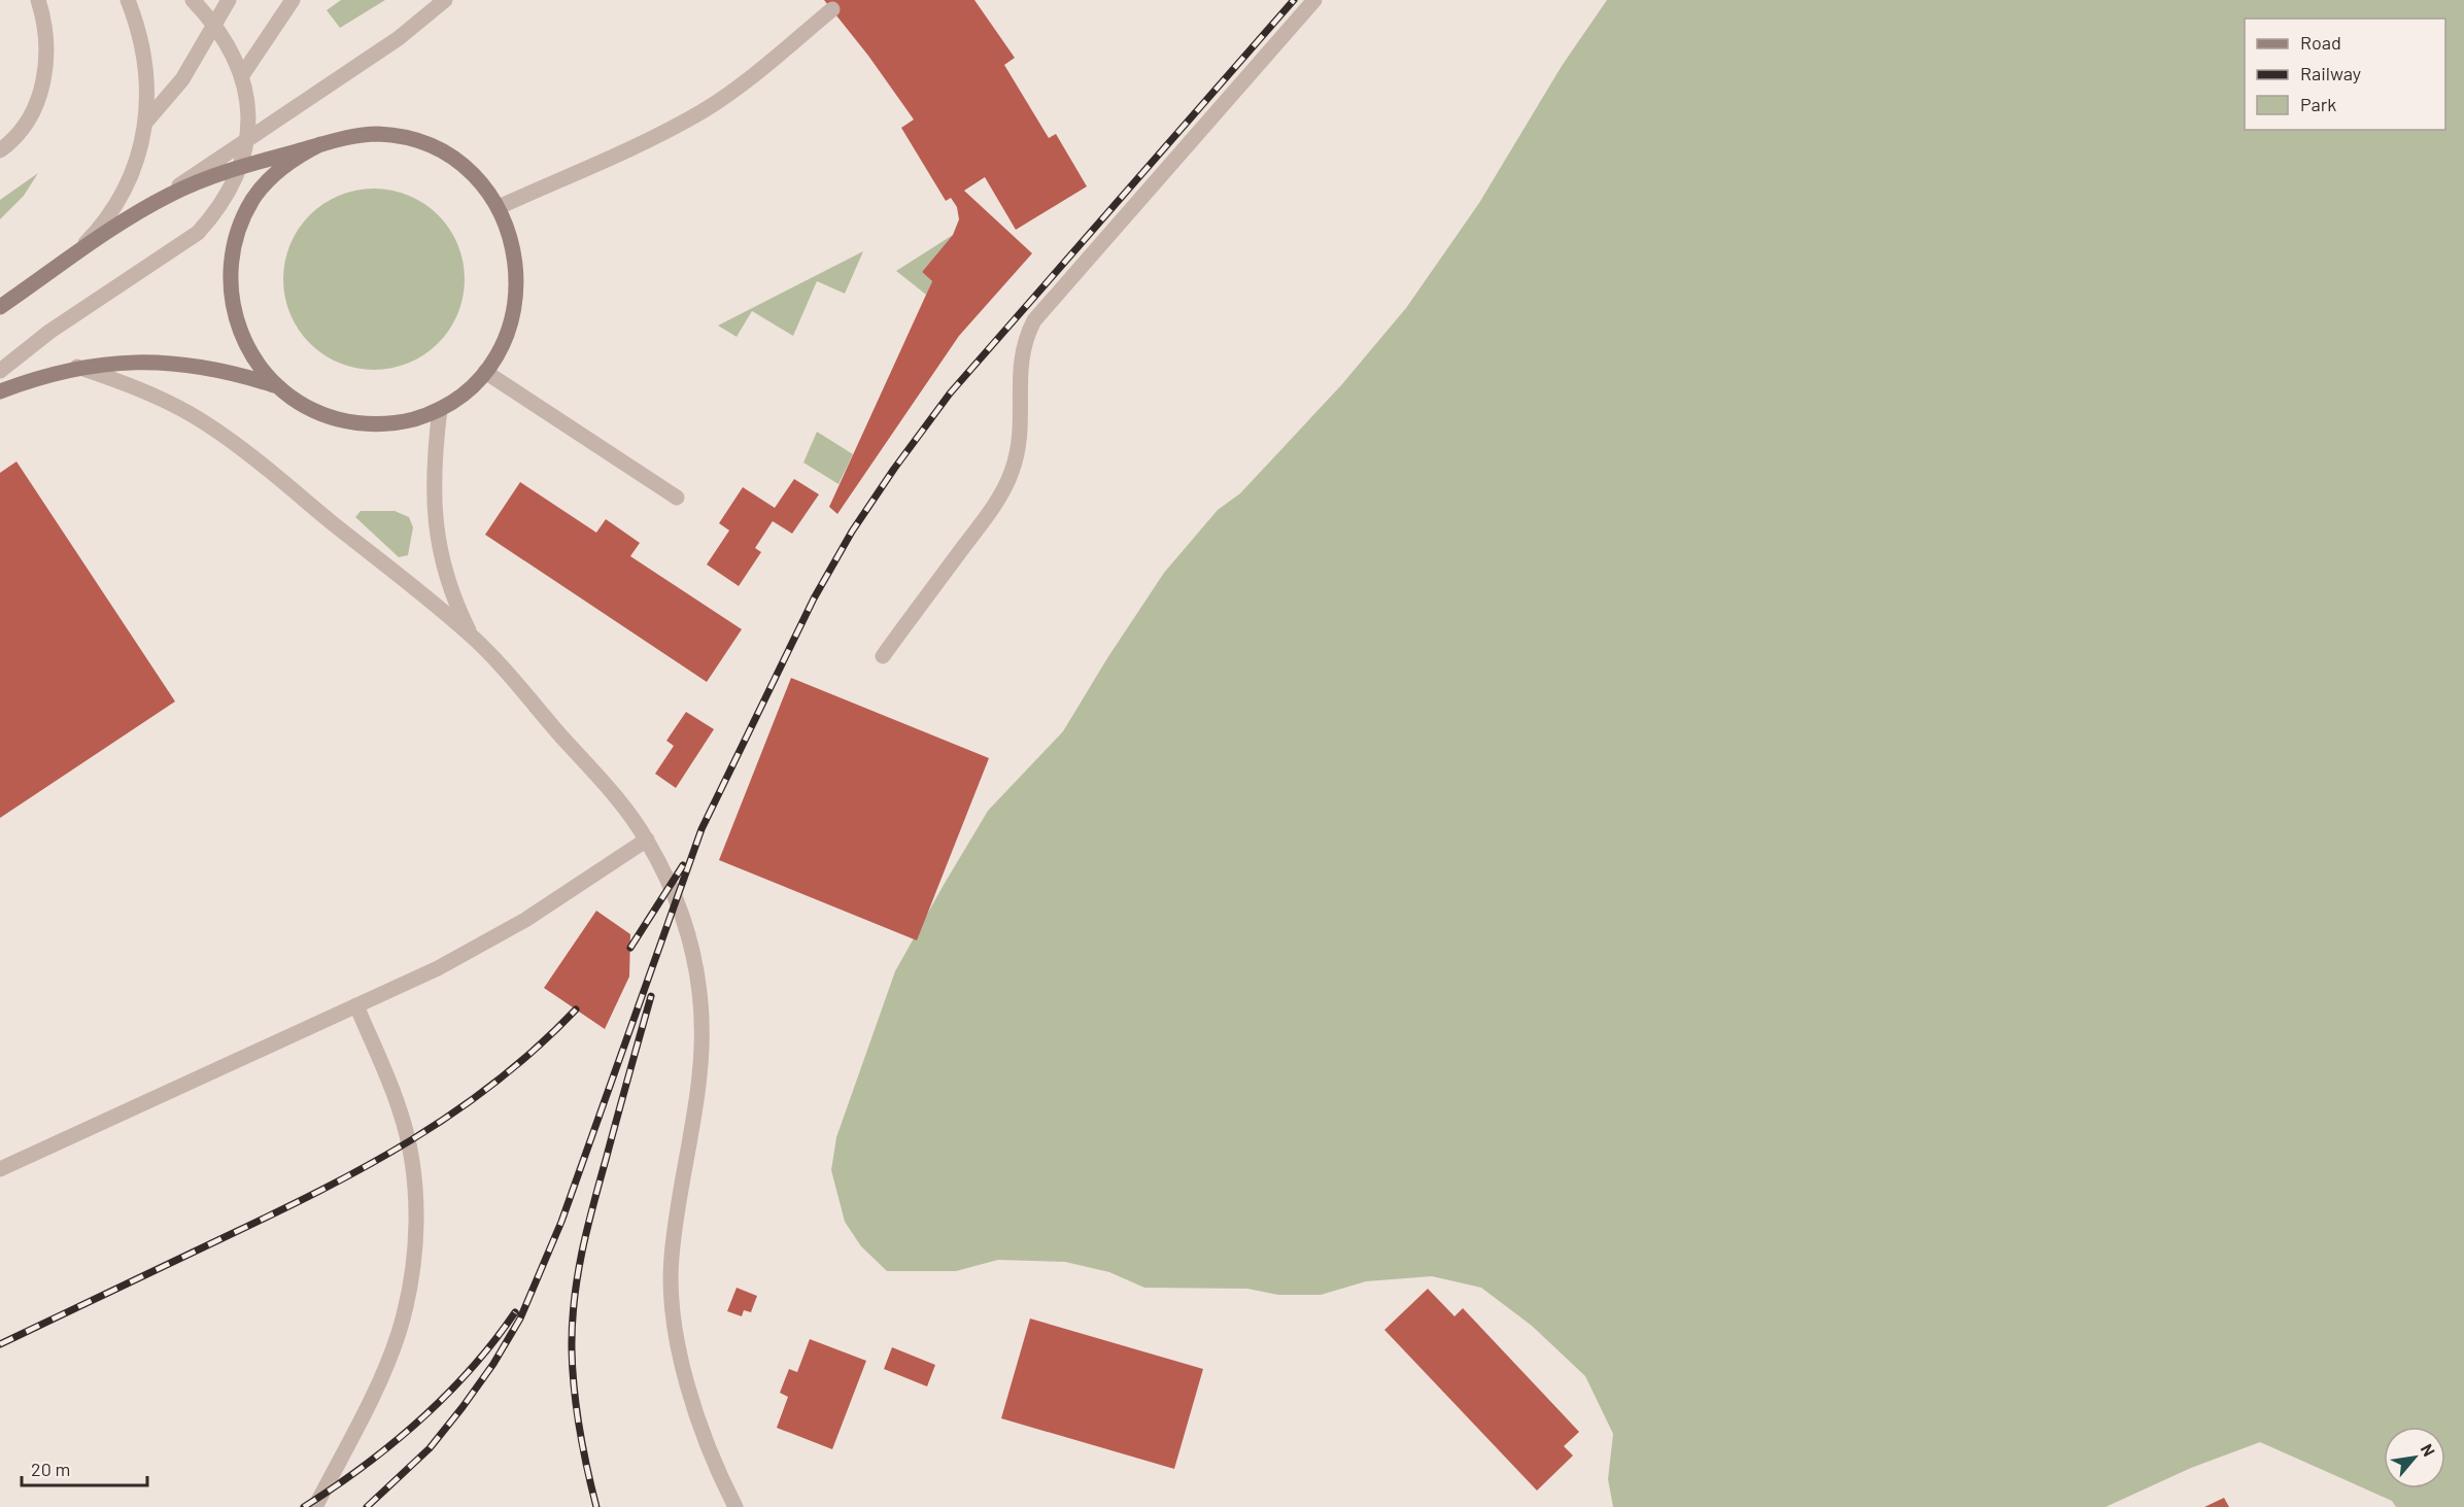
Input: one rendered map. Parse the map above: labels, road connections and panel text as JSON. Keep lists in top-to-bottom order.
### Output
{
  "legend": ["Road", "Railway", "Park"],
  "scale_bar": "20 m",
  "north": "top right"
}
